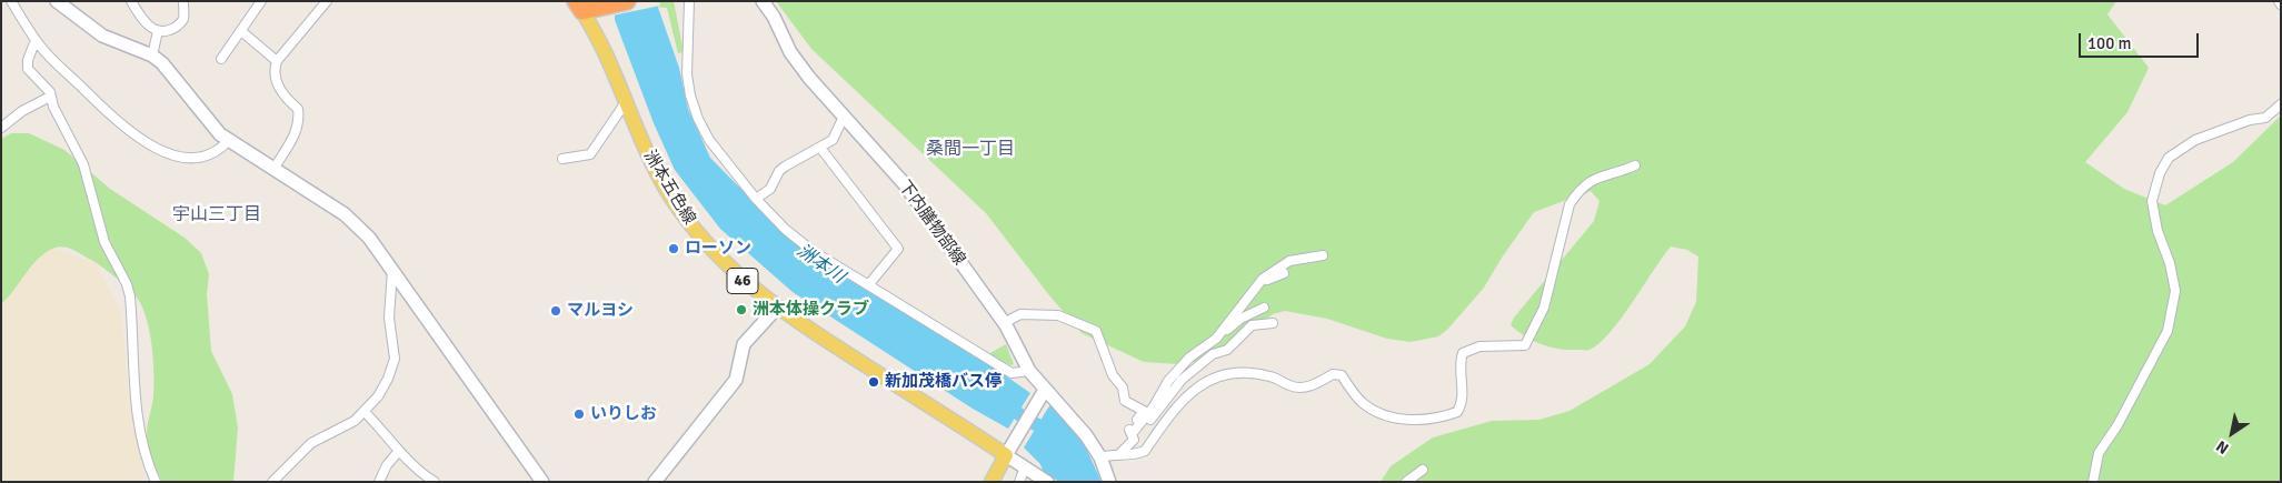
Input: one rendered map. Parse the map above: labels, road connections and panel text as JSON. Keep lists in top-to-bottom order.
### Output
{
  "streets": {
    "main road": ["洲本五色線", "46"],
    "street": ["下内膳物部線"]
  },
  "districts": ["桑間一丁目", "宇山三丁目"],
  "water": ["洲本川"],
  "places": [
    "ローソン",
    "洲本体操クラブ",
    "マルヨシ",
    "新加茂橋バス停",
    "いりしお"
  ],
  "scale_bar": "100 m",
  "north": "bottom left"
}
